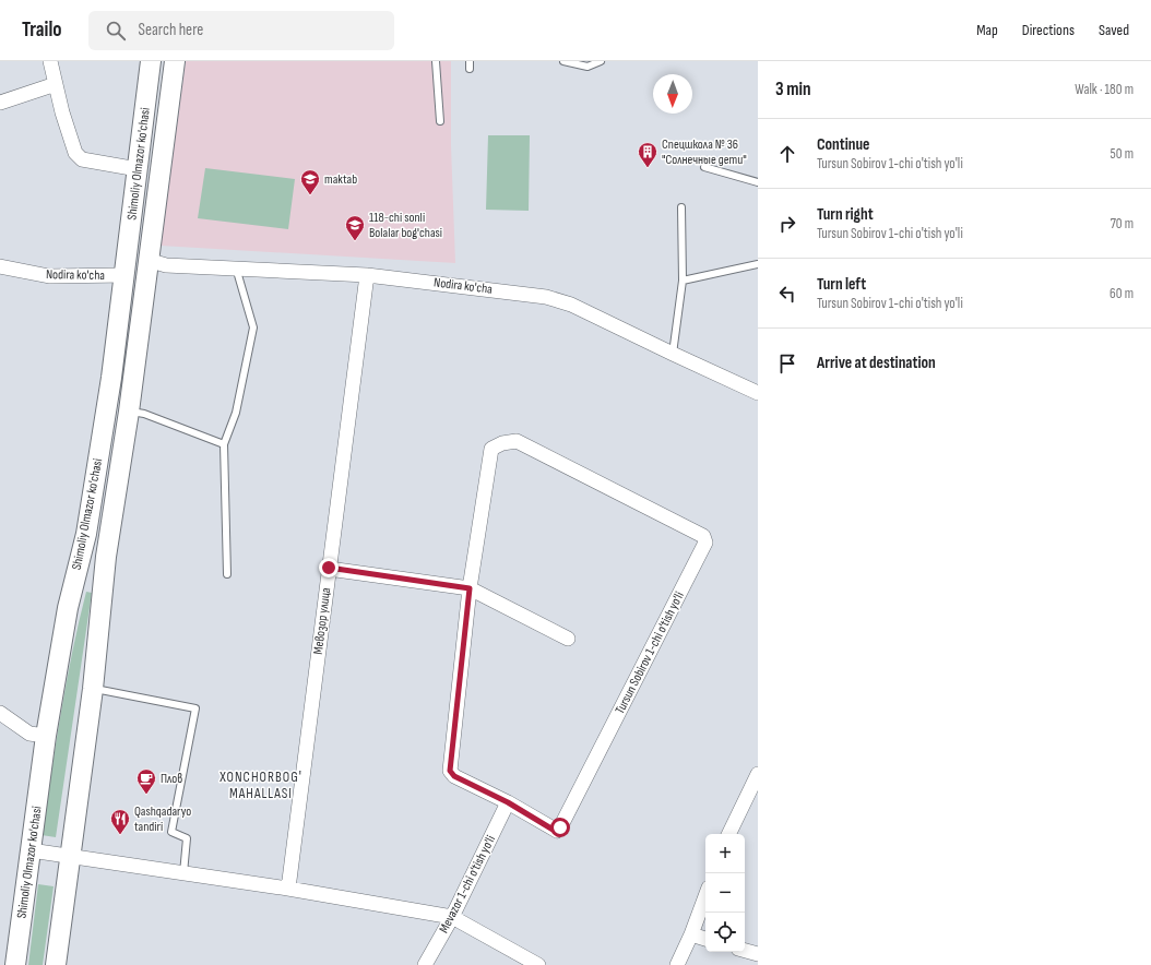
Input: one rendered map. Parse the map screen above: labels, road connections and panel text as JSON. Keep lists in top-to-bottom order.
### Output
{
  "streets": {
    "main road": ["Shimoliy Olmazor ko'chasi"],
    "street": [
      "Nodira ko'cha",
      "Мевозор улица",
      "Tursun Sobirov 1-chi o'tish yo'li",
      "Mevazor 1-chi o'tish yo'li"
    ]
  },
  "crossings": [
    ["Shimoliy Olmazor ko'chasi", "Nodira ko'cha"],
    ["Nodira ko'cha", "Мевозор улица"],
    ["Tursun Sobirov 1-chi o'tish yo'li", "Mevazor 1-chi o'tish yo'li"]
  ],
  "districts": ["XONCHORBOG' MAHALLASI"],
  "places": {
    "building": ["Спецшкола № 36 \"Солнечные дети\""],
    "school or university": ["maktab", "118-chi sonli Bolalar bog'chasi"],
    "cafe": ["Плов"],
    "restaurant": ["Qashqadaryo tandiri"]
  },
  "north": "bottom",
  "page": {
    "header": "Trailo",
    "search": "Search here",
    "nav": ["Map", "Directions", "Saved"],
    "heading": ["3 min", "Walk · 180 m"],
    "list": [
      ["Continue", "Tursun Sobirov 1-chi o'tish yo'li", "50 m"],
      ["Turn right", "Tursun Sobirov 1-chi o'tish yo'li", "70 m"],
      ["Turn left", "Tursun Sobirov 1-chi o'tish yo'li", "60 m"],
      "Arrive at destination"
    ],
    "map_buttons": ["+", "−"]
  }
}
